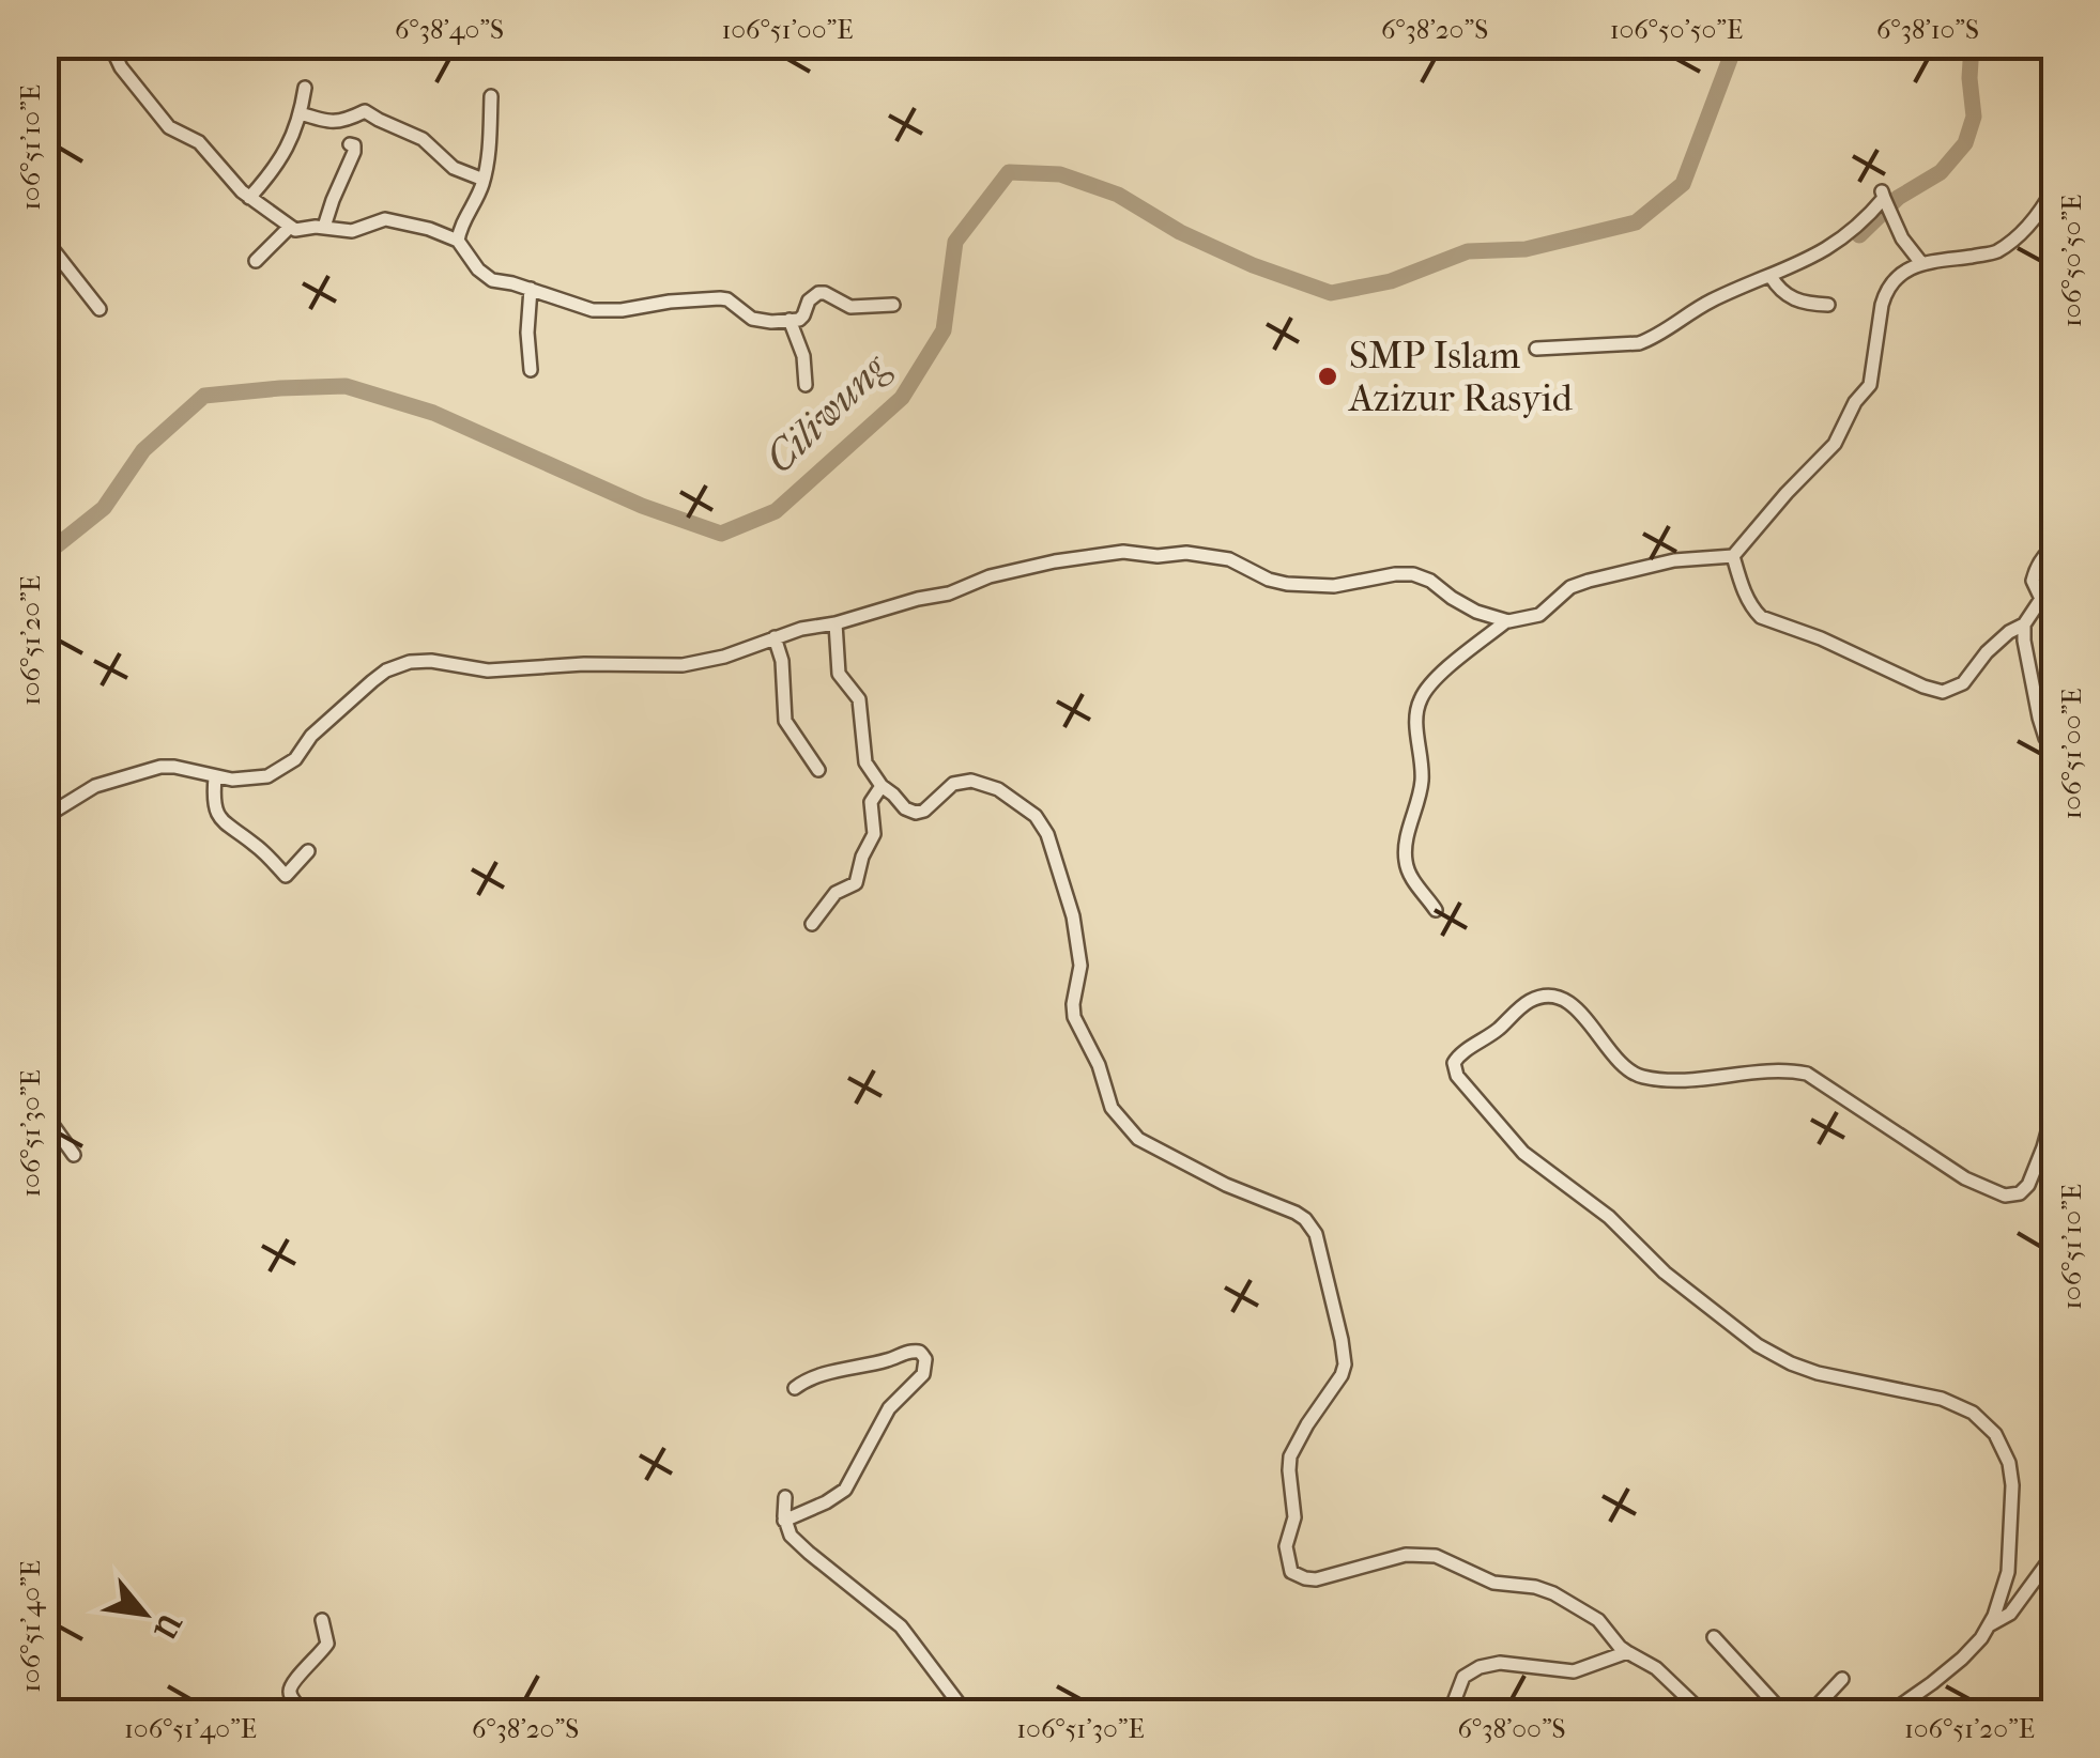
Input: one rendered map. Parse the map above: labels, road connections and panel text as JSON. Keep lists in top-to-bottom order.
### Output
{
  "water": ["Ciliwung"],
  "places": ["SMP Islam Azizur Rasyid"],
  "north": "bottom right",
  "coordinates": [
    "6°38'40\"S",
    "106°51'00\"E",
    "6°38'20\"S",
    "106°50'50\"E",
    "6°38'10\"S",
    "106°51'10\"E",
    "106°51'20\"E",
    "106°51'30\"E",
    "106°51'40\"E",
    "6°38'00\"S"
  ]
}
